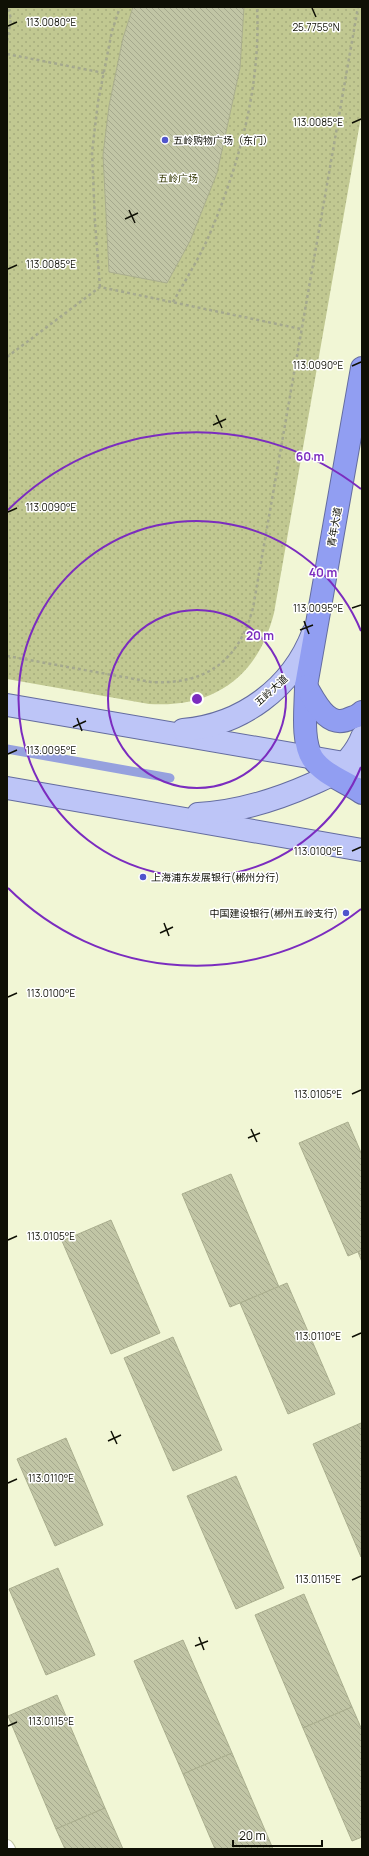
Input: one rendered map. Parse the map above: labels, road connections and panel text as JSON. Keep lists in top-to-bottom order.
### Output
{
  "streets": {
    "highway": ["青年大道"],
    "main road": ["五岭大道"]
  },
  "crossings": [
    ["青年大道", "五岭大道"]
  ],
  "parks": ["五岭广场"],
  "places": ["五岭购物广场（东门）", "上海浦东发展银行(郴州分行)", "中国建设银行(郴州五岭支行)"],
  "scale_bar": "20 m",
  "coordinates": [
    "113.0080°E",
    "25.7755°N",
    "113.0085°E",
    "113.0090°E",
    "113.0095°E",
    "113.0100°E",
    "113.0105°E",
    "113.0110°E",
    "113.0115°E"
  ],
  "rings": ["60 m", "40 m", "20 m"]
}
